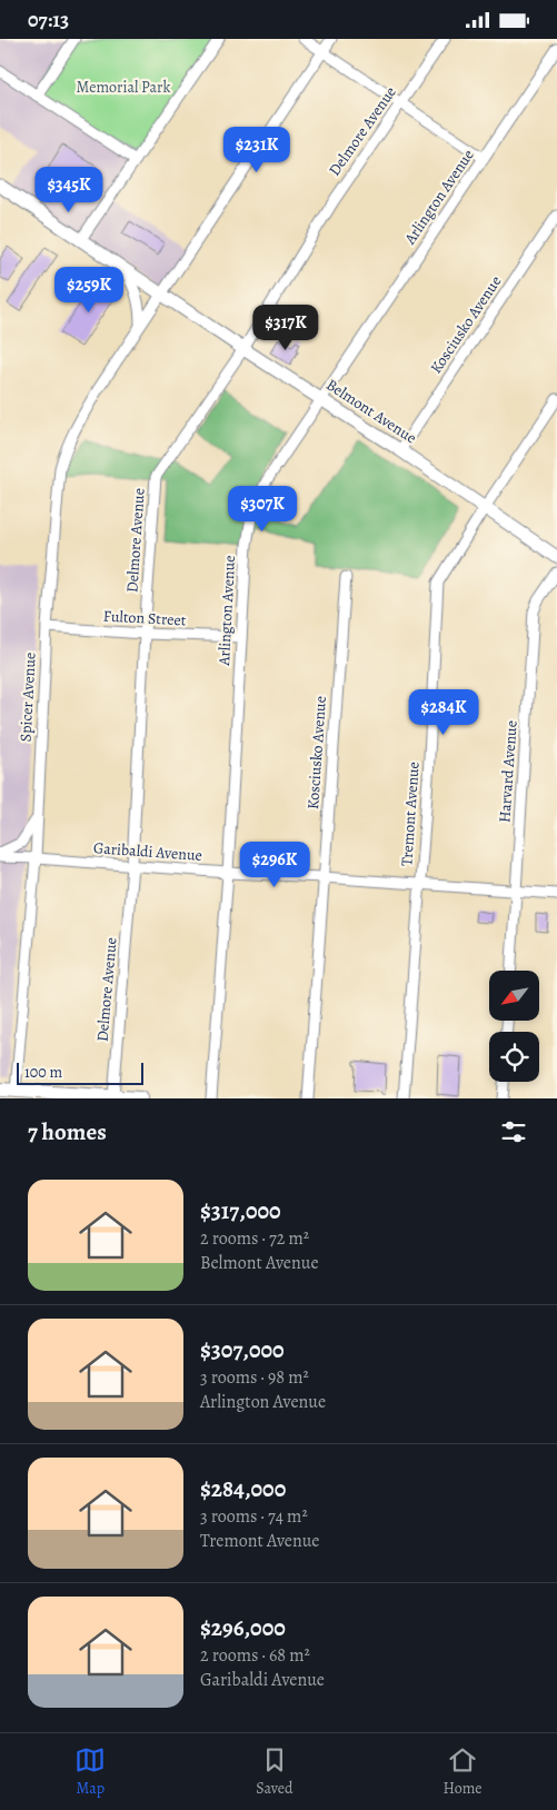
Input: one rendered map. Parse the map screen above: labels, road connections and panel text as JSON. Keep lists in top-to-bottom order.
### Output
{
  "streets": {
    "street": [
      "Delmore Avenue",
      "Arlington Avenue",
      "Kosciusko Avenue",
      "Belmont Avenue",
      "Fulton Street",
      "Spicer Avenue",
      "Harvard Avenue",
      "Tremont Avenue",
      "Garibaldi Avenue"
    ]
  },
  "crossings": [
    ["Delmore Avenue", "Belmont Avenue"],
    ["Delmore Avenue", "Fulton Street"],
    ["Delmore Avenue", "Garibaldi Avenue"],
    ["Arlington Avenue", "Belmont Avenue"],
    ["Arlington Avenue", "Fulton Street"],
    ["Arlington Avenue", "Garibaldi Avenue"],
    ["Kosciusko Avenue", "Belmont Avenue"],
    ["Kosciusko Avenue", "Garibaldi Avenue"],
    ["Belmont Avenue", "Spicer Avenue"],
    ["Belmont Avenue", "Tremont Avenue"],
    ["Fulton Street", "Spicer Avenue"],
    ["Spicer Avenue", "Garibaldi Avenue"],
    ["Harvard Avenue", "Garibaldi Avenue"],
    ["Tremont Avenue", "Garibaldi Avenue"]
  ],
  "parks": ["Memorial Park"],
  "scale_bar": "100 m",
  "north": "bottom left",
  "page": {
    "status": "07:13",
    "price": [
      "$231K",
      "$345K",
      "$259K",
      "$317K",
      "$307K",
      "$284K",
      "$296K"
    ],
    "scale": "100 m",
    "heading": "7 homes",
    "list": [
      {
        "name": "$317,000",
        "note": "2 rooms · 72 m² · Belmont Avenue"
      },
      {
        "name": "$307,000",
        "note": "3 rooms · 98 m² · Arlington Avenue"
      },
      {
        "name": "$284,000",
        "note": "3 rooms · 74 m² · Tremont Avenue"
      },
      {
        "name": "$296,000",
        "note": "2 rooms · 68 m² · Garibaldi Avenue"
      }
    ],
    "tabs": ["Map", "Saved", "Home"]
  }
}
